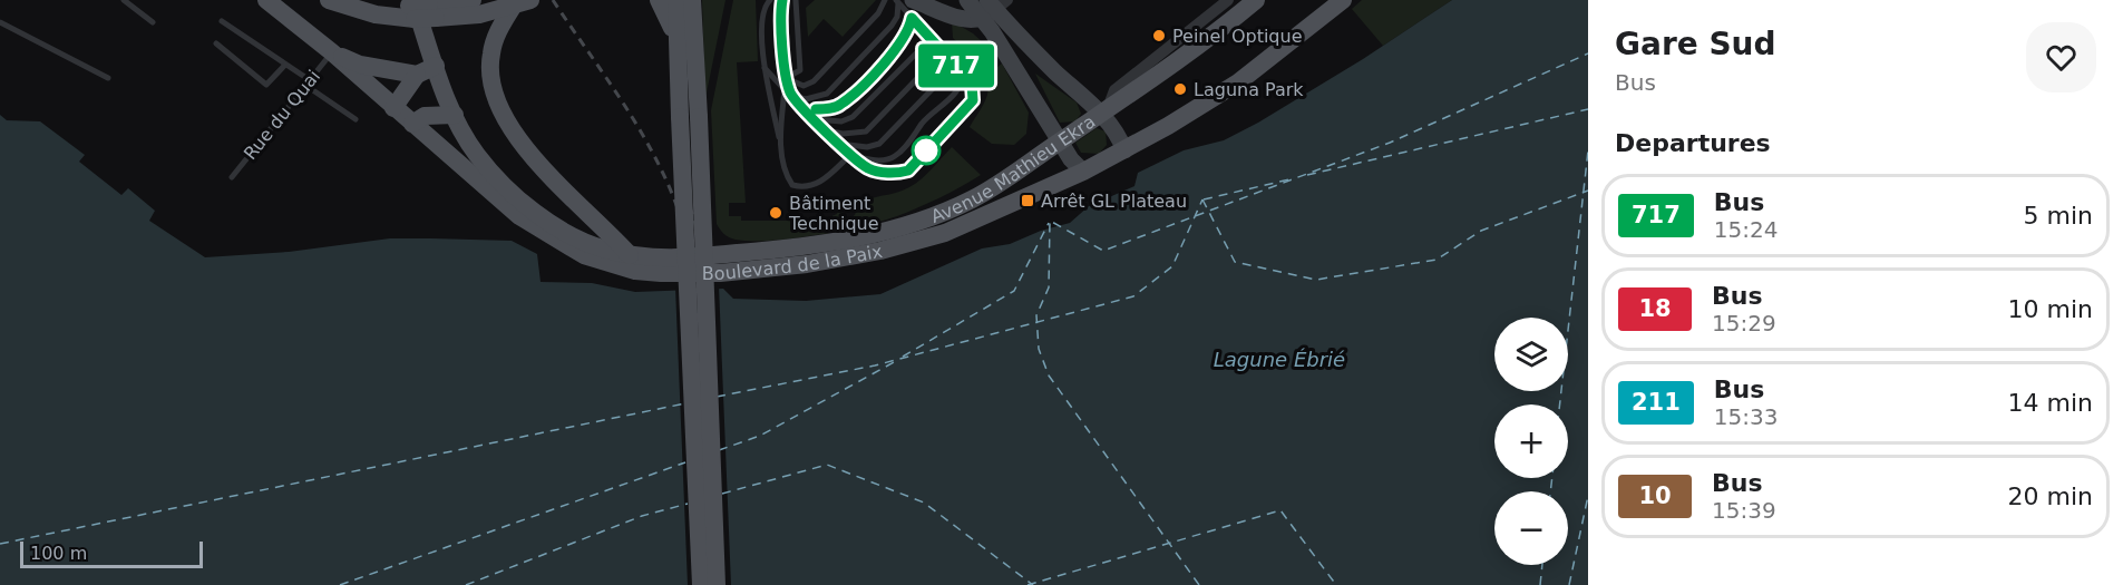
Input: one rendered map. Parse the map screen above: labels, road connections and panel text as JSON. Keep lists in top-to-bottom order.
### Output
{
  "streets": {
    "main road": ["Avenue Mathieu Ekra", "Boulevard de la Paix"],
    "lane": ["Rue du Quai"]
  },
  "crossings": [
    ["Rue du Quai", "Boulevard de la Paix"],
    ["Avenue Mathieu Ekra", "Boulevard de la Paix"]
  ],
  "water": ["Lagune Ébrié"],
  "places": {
    "other": ["Peinel Optique", "Laguna Park", "Bâtiment Technique"],
    "transit": ["Arrêt GL Plateau"]
  },
  "lines": ["bus line 717"],
  "scale_bar": "100 m",
  "page": {
    "on_map": "717",
    "heading": [
      ["Gare Sud", "Bus"],
      "Departures"
    ],
    "list": [
      {
        "mark": "717",
        "name": "Bus",
        "note": "15:24",
        "value": "5 min"
      },
      {
        "mark": "18",
        "name": "Bus",
        "note": "15:29",
        "value": "10 min"
      },
      {
        "mark": "211",
        "name": "Bus",
        "note": "15:33",
        "value": "14 min"
      },
      {
        "mark": "10",
        "name": "Bus",
        "note": "15:39",
        "value": "20 min"
      }
    ],
    "map_buttons": ["+", "−"],
    "scale": "100 m"
  }
}
